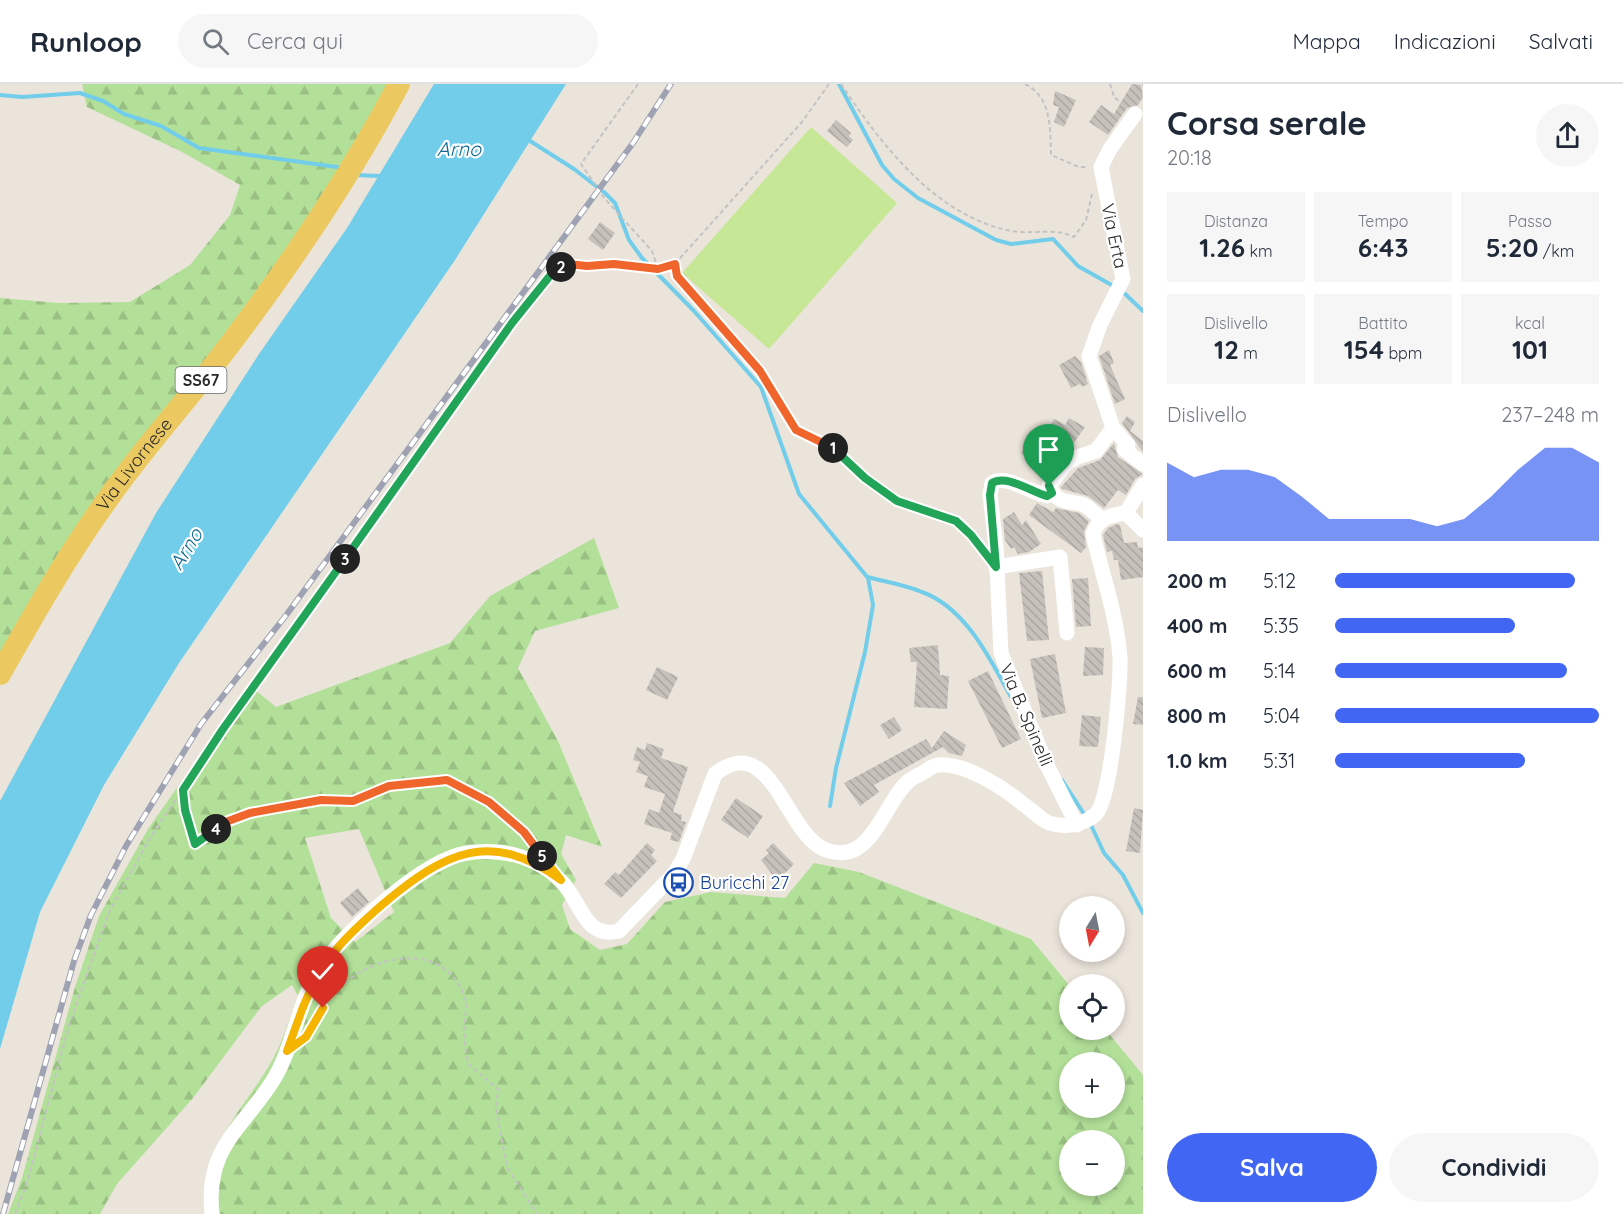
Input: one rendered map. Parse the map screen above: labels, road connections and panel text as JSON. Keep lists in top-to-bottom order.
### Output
{
  "streets": {
    "main road": ["SS67", "Via Livornese"],
    "street": ["Via Erta", "Via B. Spinelli"]
  },
  "water": ["Arno"],
  "places": {
    "bus stop": ["Buricchi 27"]
  },
  "north": "bottom",
  "page": {
    "header": "Runloop",
    "search": "Cerca qui",
    "nav": ["Mappa", "Indicazioni", "Salvati"],
    "heading": ["Corsa serale", "20:18"],
    "stats": [
      ["Distanza", "1.26 km"],
      ["Tempo", "6:43"],
      ["Passo", "5:20 /km"],
      ["Dislivello", "12 m"],
      ["Battito", "154 bpm"],
      ["kcal", "101"]
    ],
    "pins": [
      "2",
      "1",
      "3",
      "4",
      "5"
    ],
    "chart": ["Dislivello", "237–248 m"],
    "list": [
      {
        "name": "200 m",
        "note": "5:12"
      },
      {
        "name": "400 m",
        "note": "5:35"
      },
      {
        "name": "600 m",
        "note": "5:14"
      },
      {
        "name": "800 m",
        "note": "5:04"
      },
      {
        "name": "1.0 km",
        "note": "5:31"
      }
    ],
    "map_buttons": ["+", "−"],
    "buttons": ["Salva", "Condividi"]
  }
}
